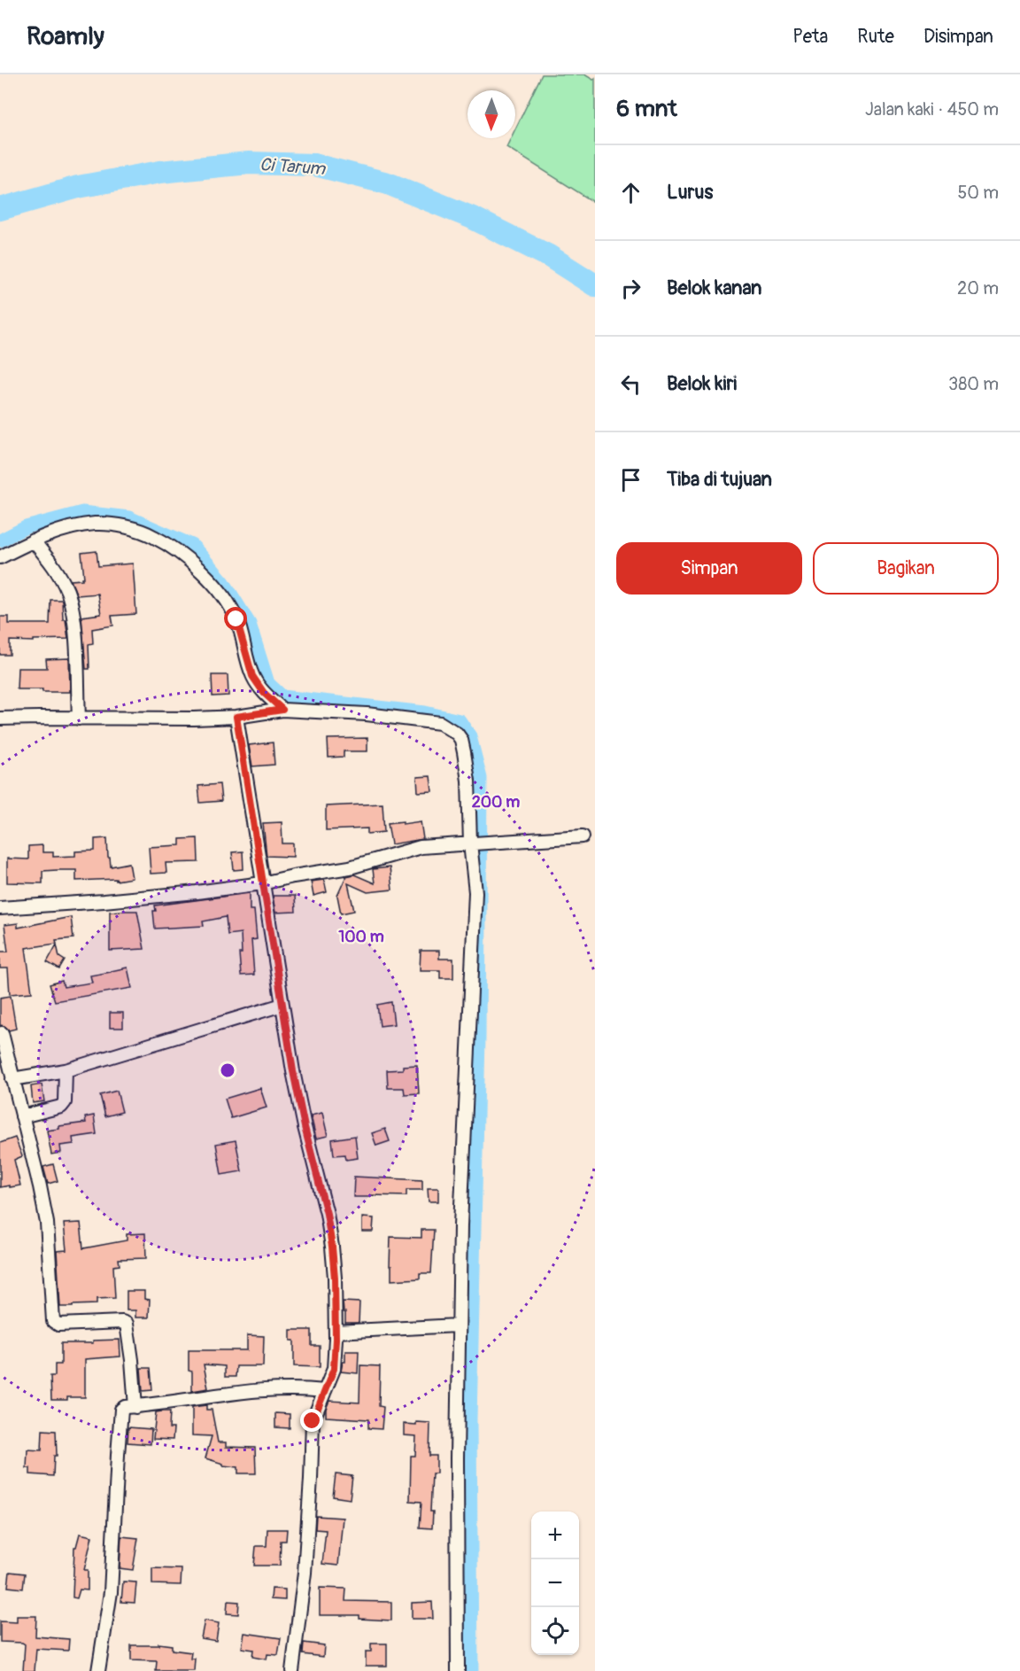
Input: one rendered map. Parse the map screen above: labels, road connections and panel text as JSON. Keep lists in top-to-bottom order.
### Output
{
  "water": ["Ci Tarum"],
  "north": "bottom",
  "page": {
    "header": "Roamly",
    "nav": ["Peta", "Rute", "Disimpan"],
    "heading": ["6 mnt", "Jalan kaki · 450 m"],
    "list": [
      ["Lurus", "50 m"],
      ["Belok kanan", "20 m"],
      ["Belok kiri", "380 m"],
      "Tiba di tujuan"
    ],
    "buttons": ["Simpan", "Bagikan"],
    "map_buttons": ["+", "−"]
  },
  "rings": ["200 m", "100 m"]
}
